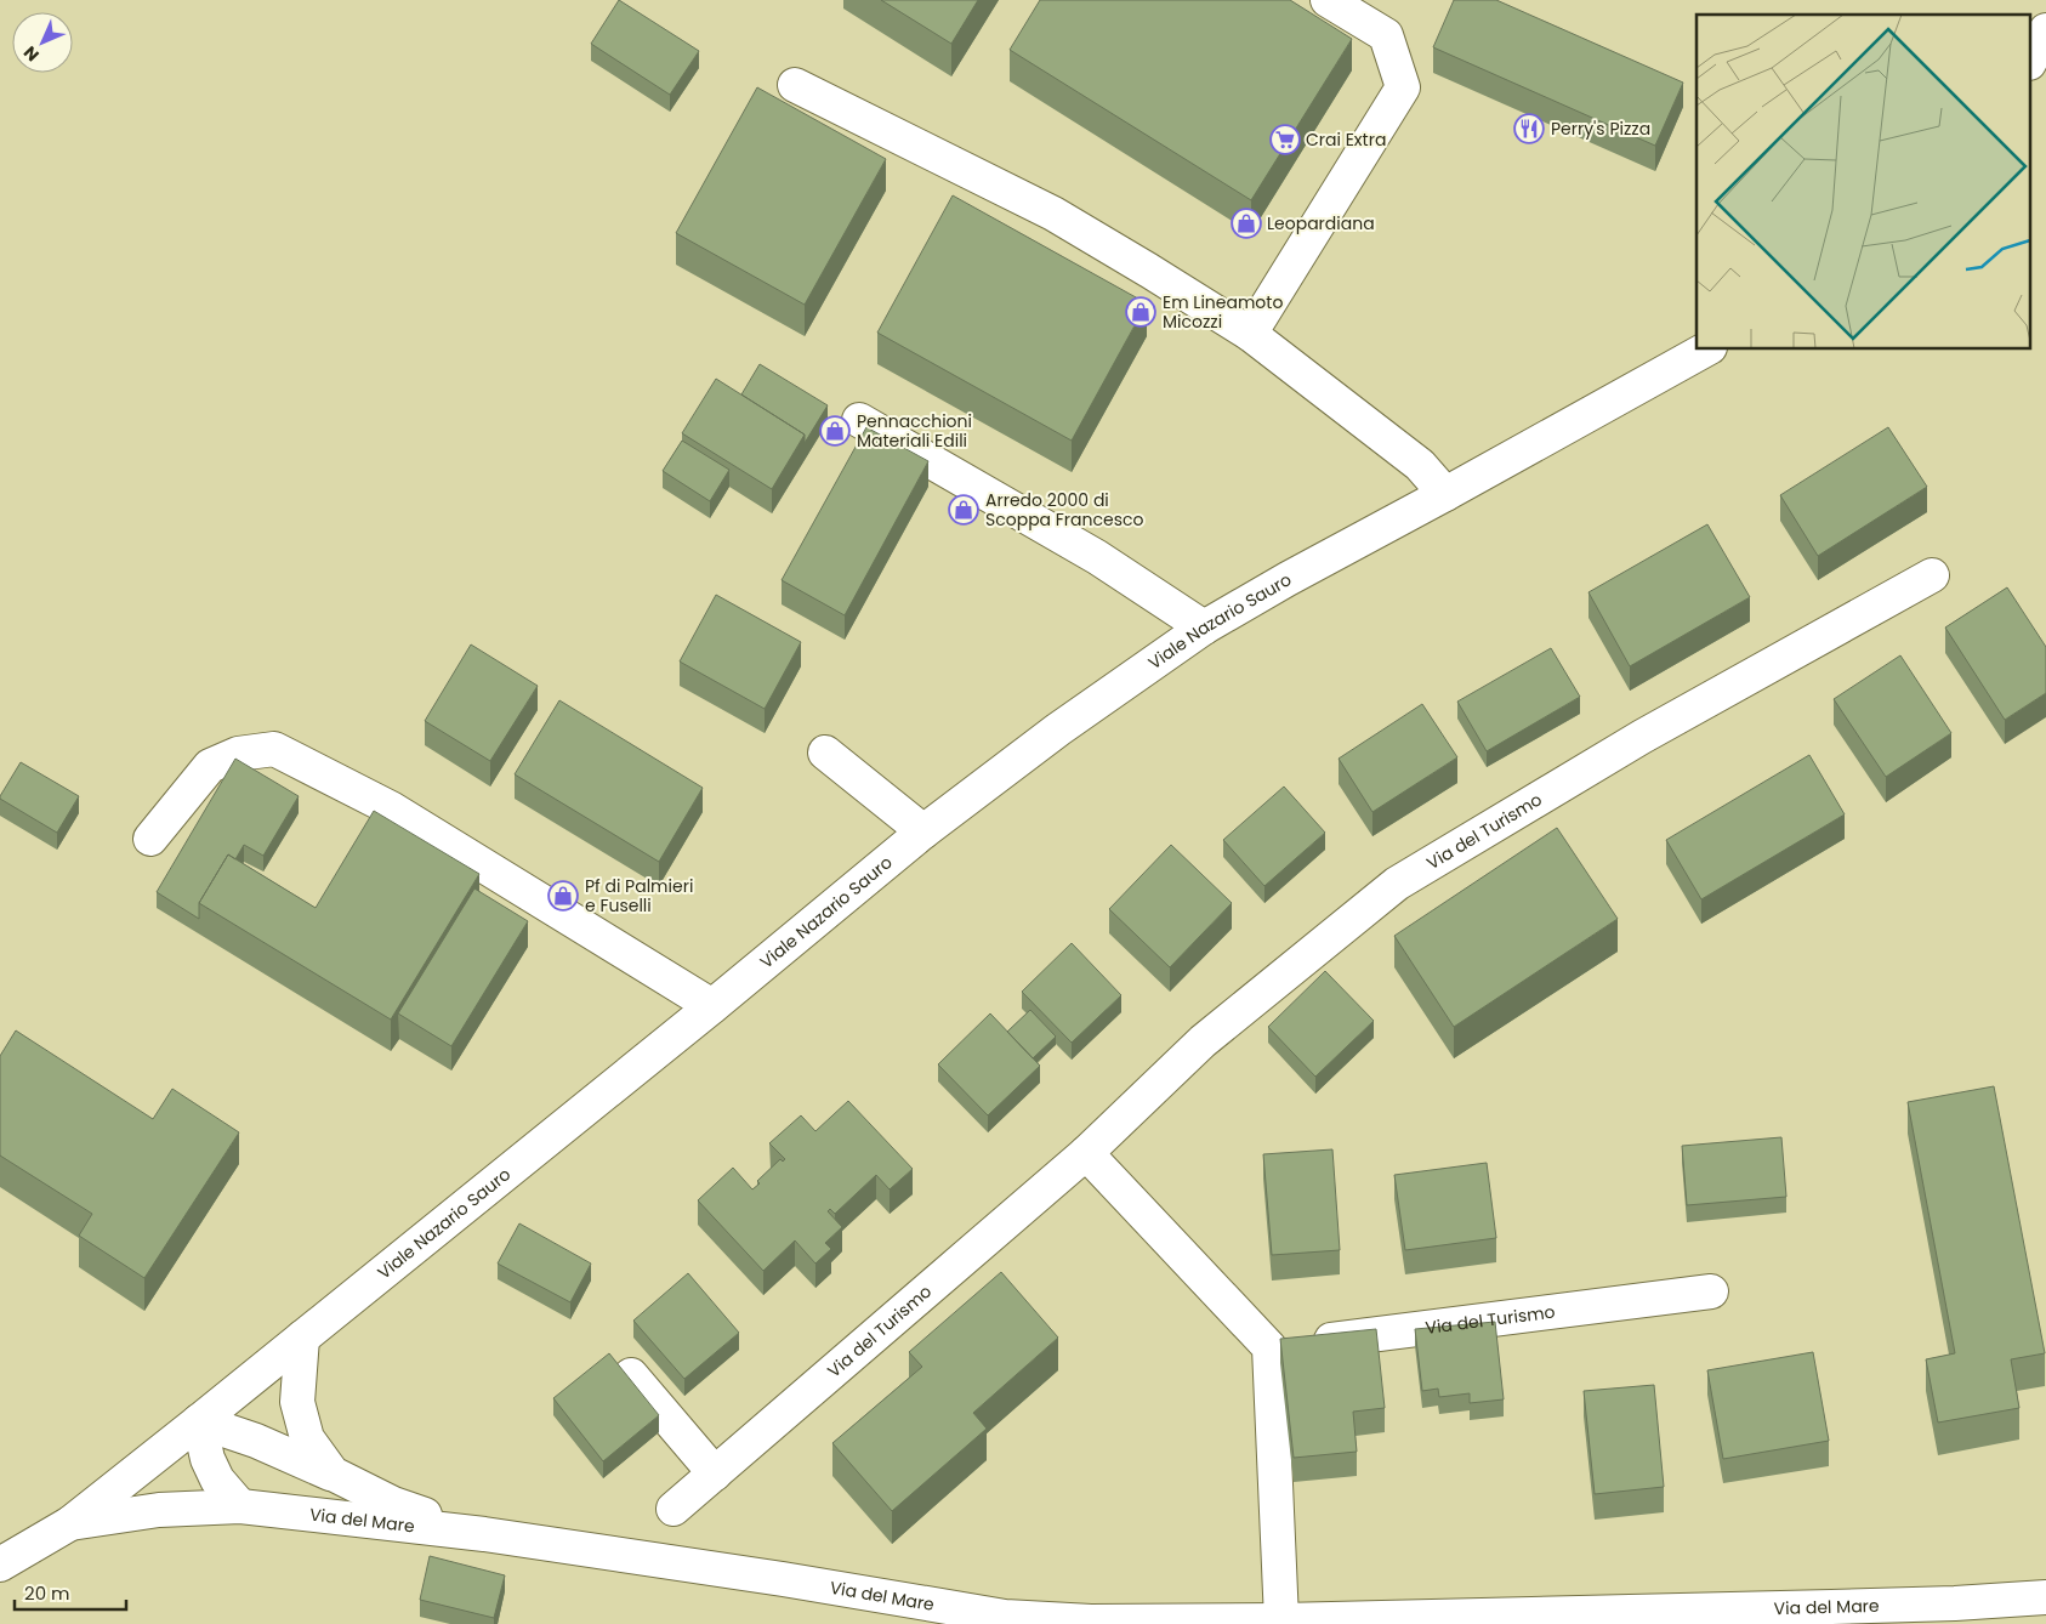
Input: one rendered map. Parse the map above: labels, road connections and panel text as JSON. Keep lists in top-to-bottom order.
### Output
{
  "streets": {
    "street": ["Viale Nazario Sauro", "Via del Turismo", "Via del Mare"]
  },
  "crossings": [
    ["Viale Nazario Sauro", "Via del Mare"]
  ],
  "places": {
    "restaurant": ["Perry's Pizza"],
    "supermarket": ["Crai Extra"],
    "shop": [
      "Leopardiana",
      "Em Lineamoto Micozzi",
      "Pennacchioni Materiali Edili",
      "Arredo 2000 di Scoppa Francesco",
      "Pf di Palmieri e Fuselli"
    ]
  },
  "scale_bar": "20 m",
  "north": "bottom left"
}
